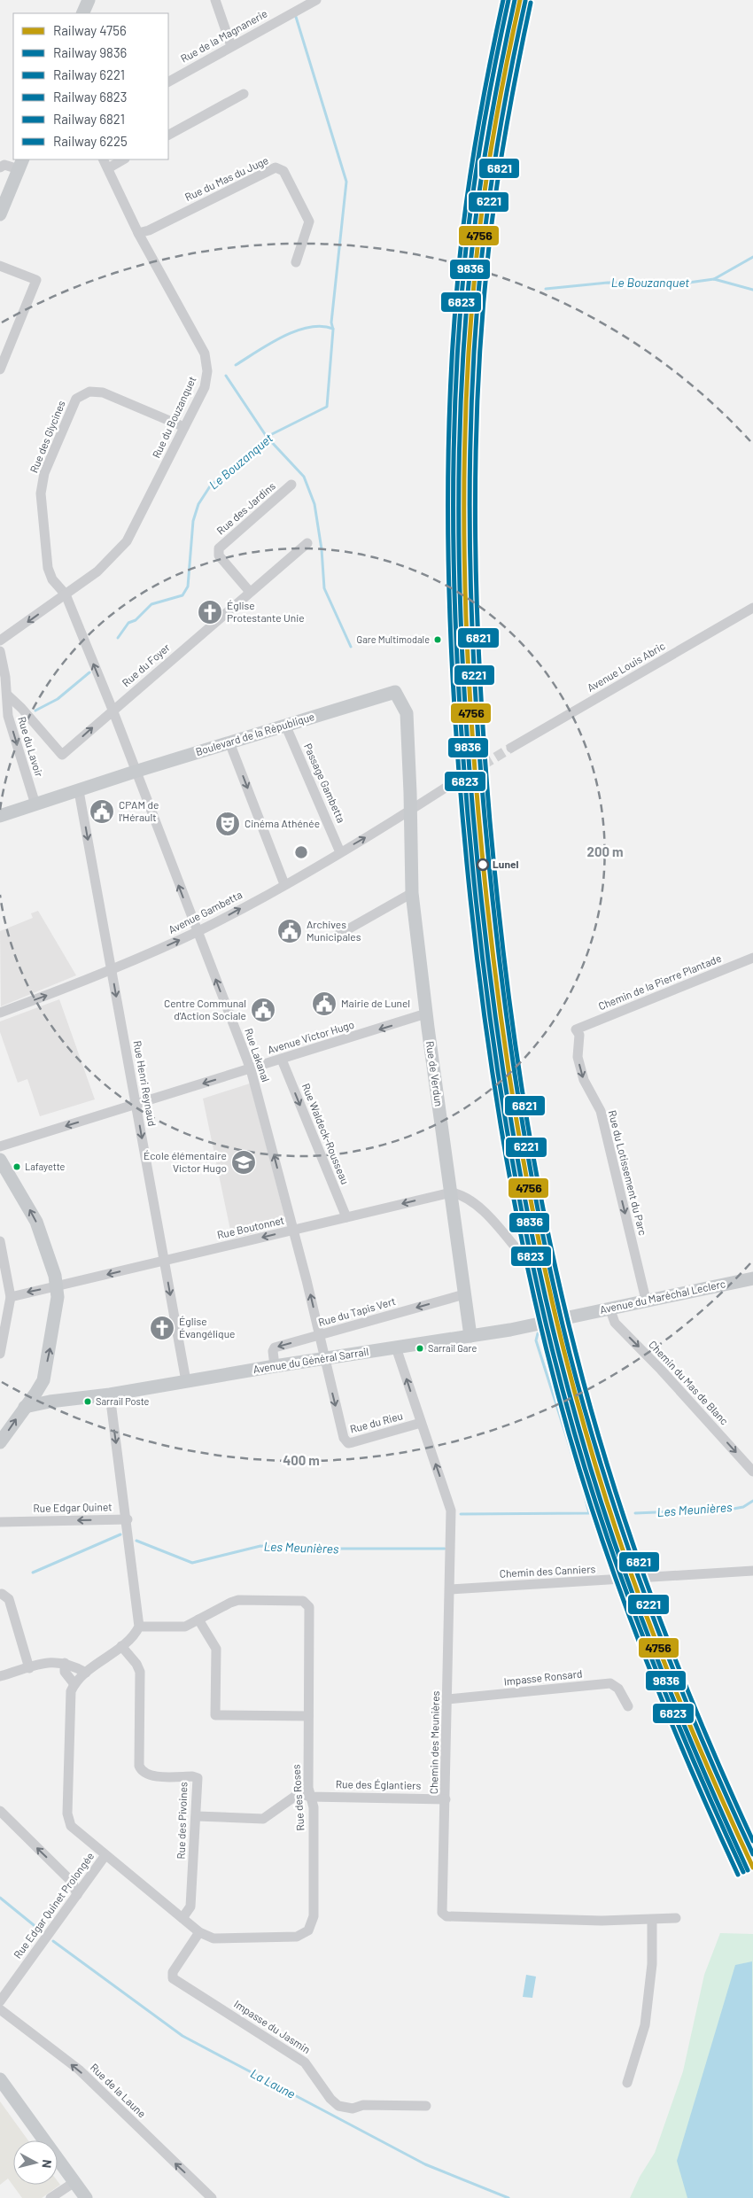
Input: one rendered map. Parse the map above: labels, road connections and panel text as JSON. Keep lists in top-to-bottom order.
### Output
{
  "streets": {
    "main road": [
      "Boulevard de la République",
      "Rue de Verdun",
      "Avenue du Maréchal Leclerc",
      "Avenue du Général Sarrail"
    ],
    "street": [
      "Rue de la Magnanerie",
      "Rue du Mas du Juge",
      "Rue du Bouzanquet",
      "Rue des Glycines",
      "Rue des Jardins",
      "Rue du Foyer",
      "Avenue Louis Abric",
      "Rue du Lavoir",
      "Passage Gambetta",
      "Avenue Gambetta",
      "Chemin de la Pierre Plantade",
      "Avenue Victor Hugo",
      "Rue Lakanal",
      "Rue Henri Reynaud",
      "Rue Waldeck-Rousseau",
      "Rue du Lotissement du Parc",
      "Rue Boutonnet",
      "Rue du Tapis Vert",
      "Chemin du Mas de Blanc",
      "Rue du Rieu",
      "Rue Edgar Quinet",
      "Chemin des Canniers",
      "Impasse Ronsard",
      "Chemin des Meunières",
      "Rue des Églantiers",
      "Rue des Roses",
      "Rue des Pivoines",
      "Rue Edgar Quinet Prolongée",
      "Impasse du Jasmin",
      "Rue de la Laune"
    ]
  },
  "crossings": [
    ["Rue du Mas du Juge", "Rue du Bouzanquet"],
    ["Rue du Bouzanquet", "Rue des Glycines"],
    ["Rue des Glycines", "Rue du Foyer"],
    ["Rue des Glycines", "Rue Lakanal"],
    ["Rue des Jardins", "Rue du Foyer"],
    ["Rue du Foyer", "Rue du Lavoir"],
    ["Rue du Foyer", "Rue Lakanal"],
    ["Boulevard de la République", "Rue du Lavoir"],
    ["Boulevard de la République", "Passage Gambetta"],
    ["Boulevard de la République", "Avenue Gambetta"],
    ["Boulevard de la République", "Rue Lakanal"],
    ["Boulevard de la République", "Rue de Verdun"],
    ["Boulevard de la République", "Rue Henri Reynaud"],
    ["Passage Gambetta", "Avenue Gambetta"],
    ["Avenue Gambetta", "Rue Lakanal"],
    ["Avenue Gambetta", "Rue de Verdun"],
    ["Avenue Gambetta", "Rue Henri Reynaud"],
    ["Chemin de la Pierre Plantade", "Rue du Lotissement du Parc"],
    ["Avenue Victor Hugo", "Rue Lakanal"],
    ["Avenue Victor Hugo", "Rue de Verdun"],
    ["Avenue Victor Hugo", "Rue Henri Reynaud"],
    ["Avenue Victor Hugo", "Rue Waldeck-Rousseau"],
    ["Rue Lakanal", "Rue Boutonnet"],
    ["Rue Lakanal", "Rue du Tapis Vert"],
    ["Rue Lakanal", "Avenue du Général Sarrail"],
    ["Rue Lakanal", "Rue du Rieu"],
    ["Rue de Verdun", "Rue Boutonnet"],
    ["Rue de Verdun", "Rue du Tapis Vert"],
    ["Rue de Verdun", "Avenue du Général Sarrail"],
    ["Rue Henri Reynaud", "Rue Boutonnet"],
    ["Rue Henri Reynaud", "Avenue du Général Sarrail"],
    ["Rue Waldeck-Rousseau", "Rue Boutonnet"],
    ["Rue du Lotissement du Parc", "Avenue du Maréchal Leclerc"],
    ["Avenue du Maréchal Leclerc", "Avenue du Général Sarrail"],
    ["Avenue du Maréchal Leclerc", "Chemin du Mas de Blanc"],
    ["Rue du Tapis Vert", "Avenue du Général Sarrail"],
    ["Avenue du Général Sarrail", "Rue du Rieu"],
    ["Avenue du Général Sarrail", "Rue Edgar Quinet"],
    ["Avenue du Général Sarrail", "Chemin des Meunières"],
    ["Rue du Rieu", "Chemin des Meunières"],
    ["Chemin des Canniers", "Chemin des Meunières"],
    ["Impasse Ronsard", "Chemin des Meunières"],
    ["Chemin des Meunières", "Rue des Églantiers"],
    ["Rue des Églantiers", "Rue des Roses"],
    ["Rue des Églantiers", "Rue des Pivoines"],
    ["Rue des Roses", "Rue des Pivoines"],
    ["Rue des Roses", "Rue Edgar Quinet Prolongée"],
    ["Rue des Roses", "Impasse du Jasmin"]
  ],
  "one_way": [
    "Rue du Lavoir",
    "Avenue Gambetta",
    "Avenue Victor Hugo",
    "Rue Lakanal",
    "Rue Henri Reynaud",
    "Rue Waldeck-Rousseau",
    "Rue du Lotissement du Parc",
    "Rue Boutonnet",
    "Rue du Tapis Vert",
    "Chemin du Mas de Blanc",
    "Rue de la Laune"
  ],
  "water": ["Le Bouzanquet", "Les Meunières", "La Laune"],
  "places": {
    "church": ["Église Protestante Unie", "Église Évangélique"],
    "other": [
      "Gare Multimodale",
      "Lunel",
      "Lafayette",
      "Sarrail Gare",
      "Sarrail Poste"
    ],
    "public building": [
      "CPAM de l'Hérault",
      "Archives Municipales",
      "Mairie de Lunel",
      "Centre Communal d'Action Sociale"
    ],
    "theatre": ["Cinéma Athénée"],
    "school or university": ["École élémentaire Victor Hugo"]
  },
  "lines": [
    "rail line 4756",
    "rail line 9836",
    "rail line 6823",
    "rail line 6225",
    "rail line 6221",
    "rail line 6821"
  ],
  "legend": [
    "Railway 4756",
    "Railway 9836",
    "Railway 6221",
    "Railway 6823",
    "Railway 6821",
    "Railway 6225"
  ],
  "north": "right",
  "rings": ["200 m", "400 m"]
}
